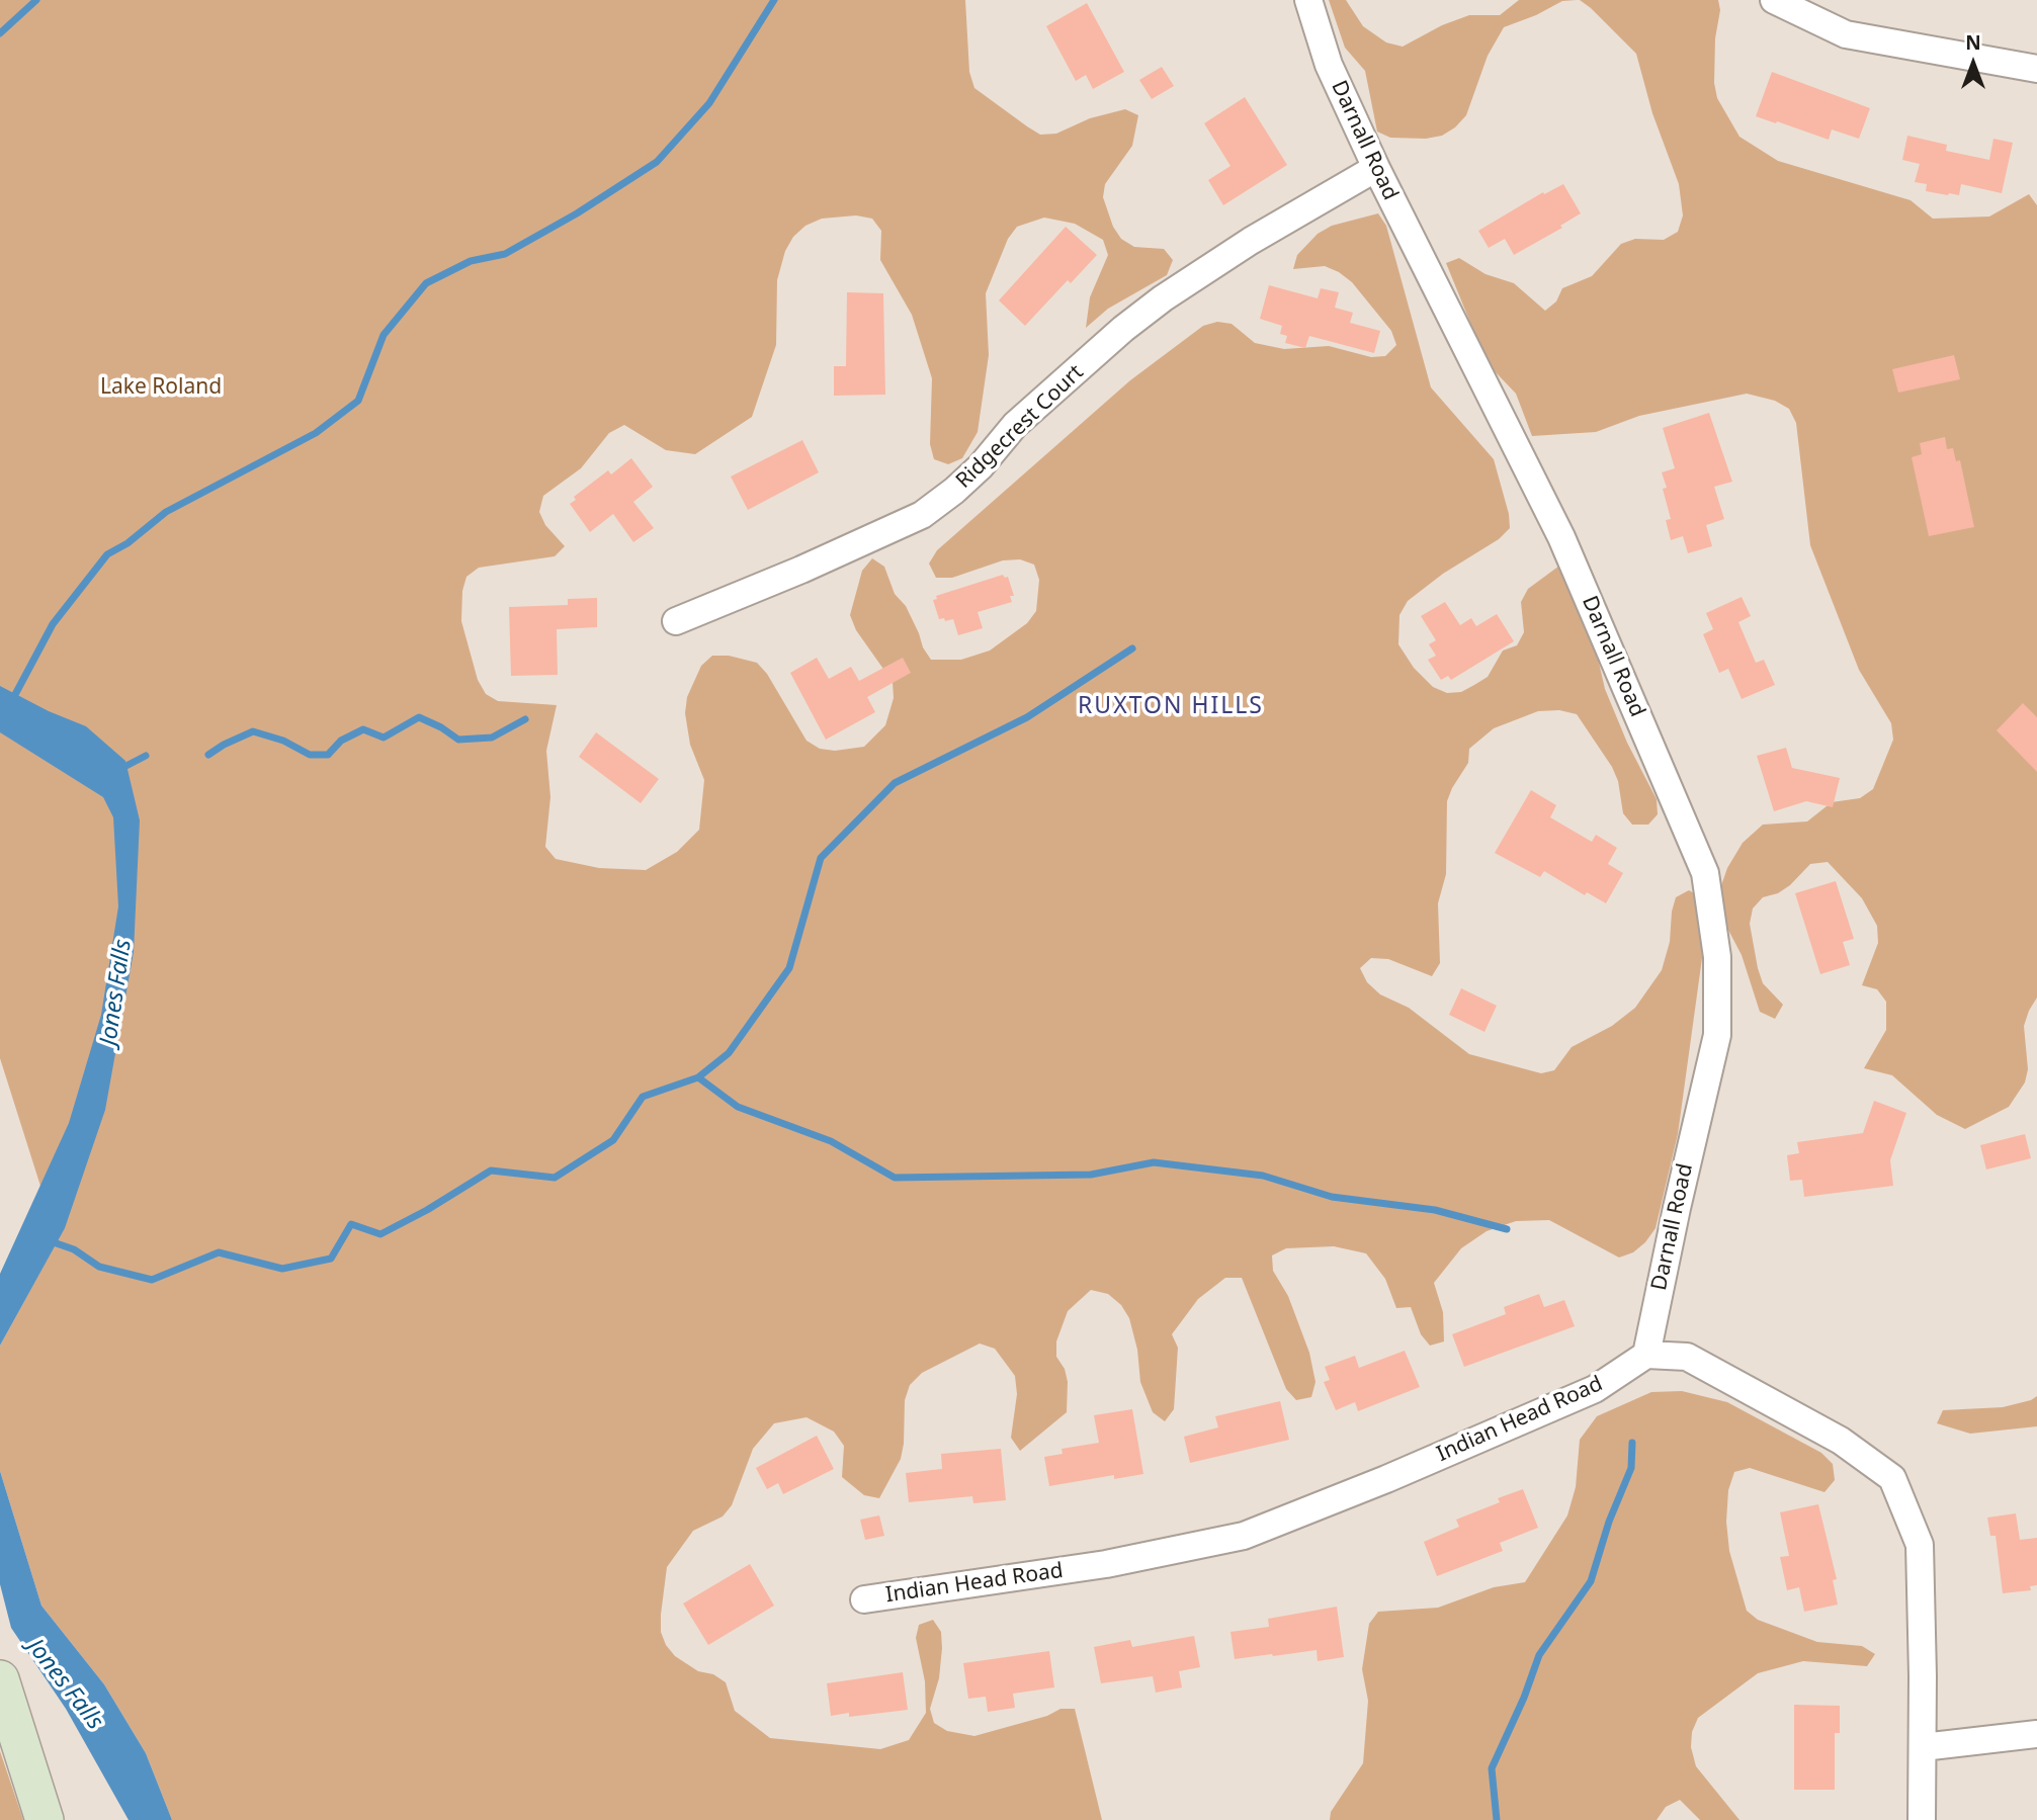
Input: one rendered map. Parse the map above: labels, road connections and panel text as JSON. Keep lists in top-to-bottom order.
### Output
{
  "streets": {
    "street": ["Darnall Road", "Ridgecrest Court", "Indian Head Road"]
  },
  "crossings": [
    ["Darnall Road", "Ridgecrest Court"],
    ["Darnall Road", "Indian Head Road"]
  ],
  "districts": ["RUXTON HILLS"],
  "water": ["Jones Falls"],
  "parks": ["Lake Roland"],
  "north": "top"
}
